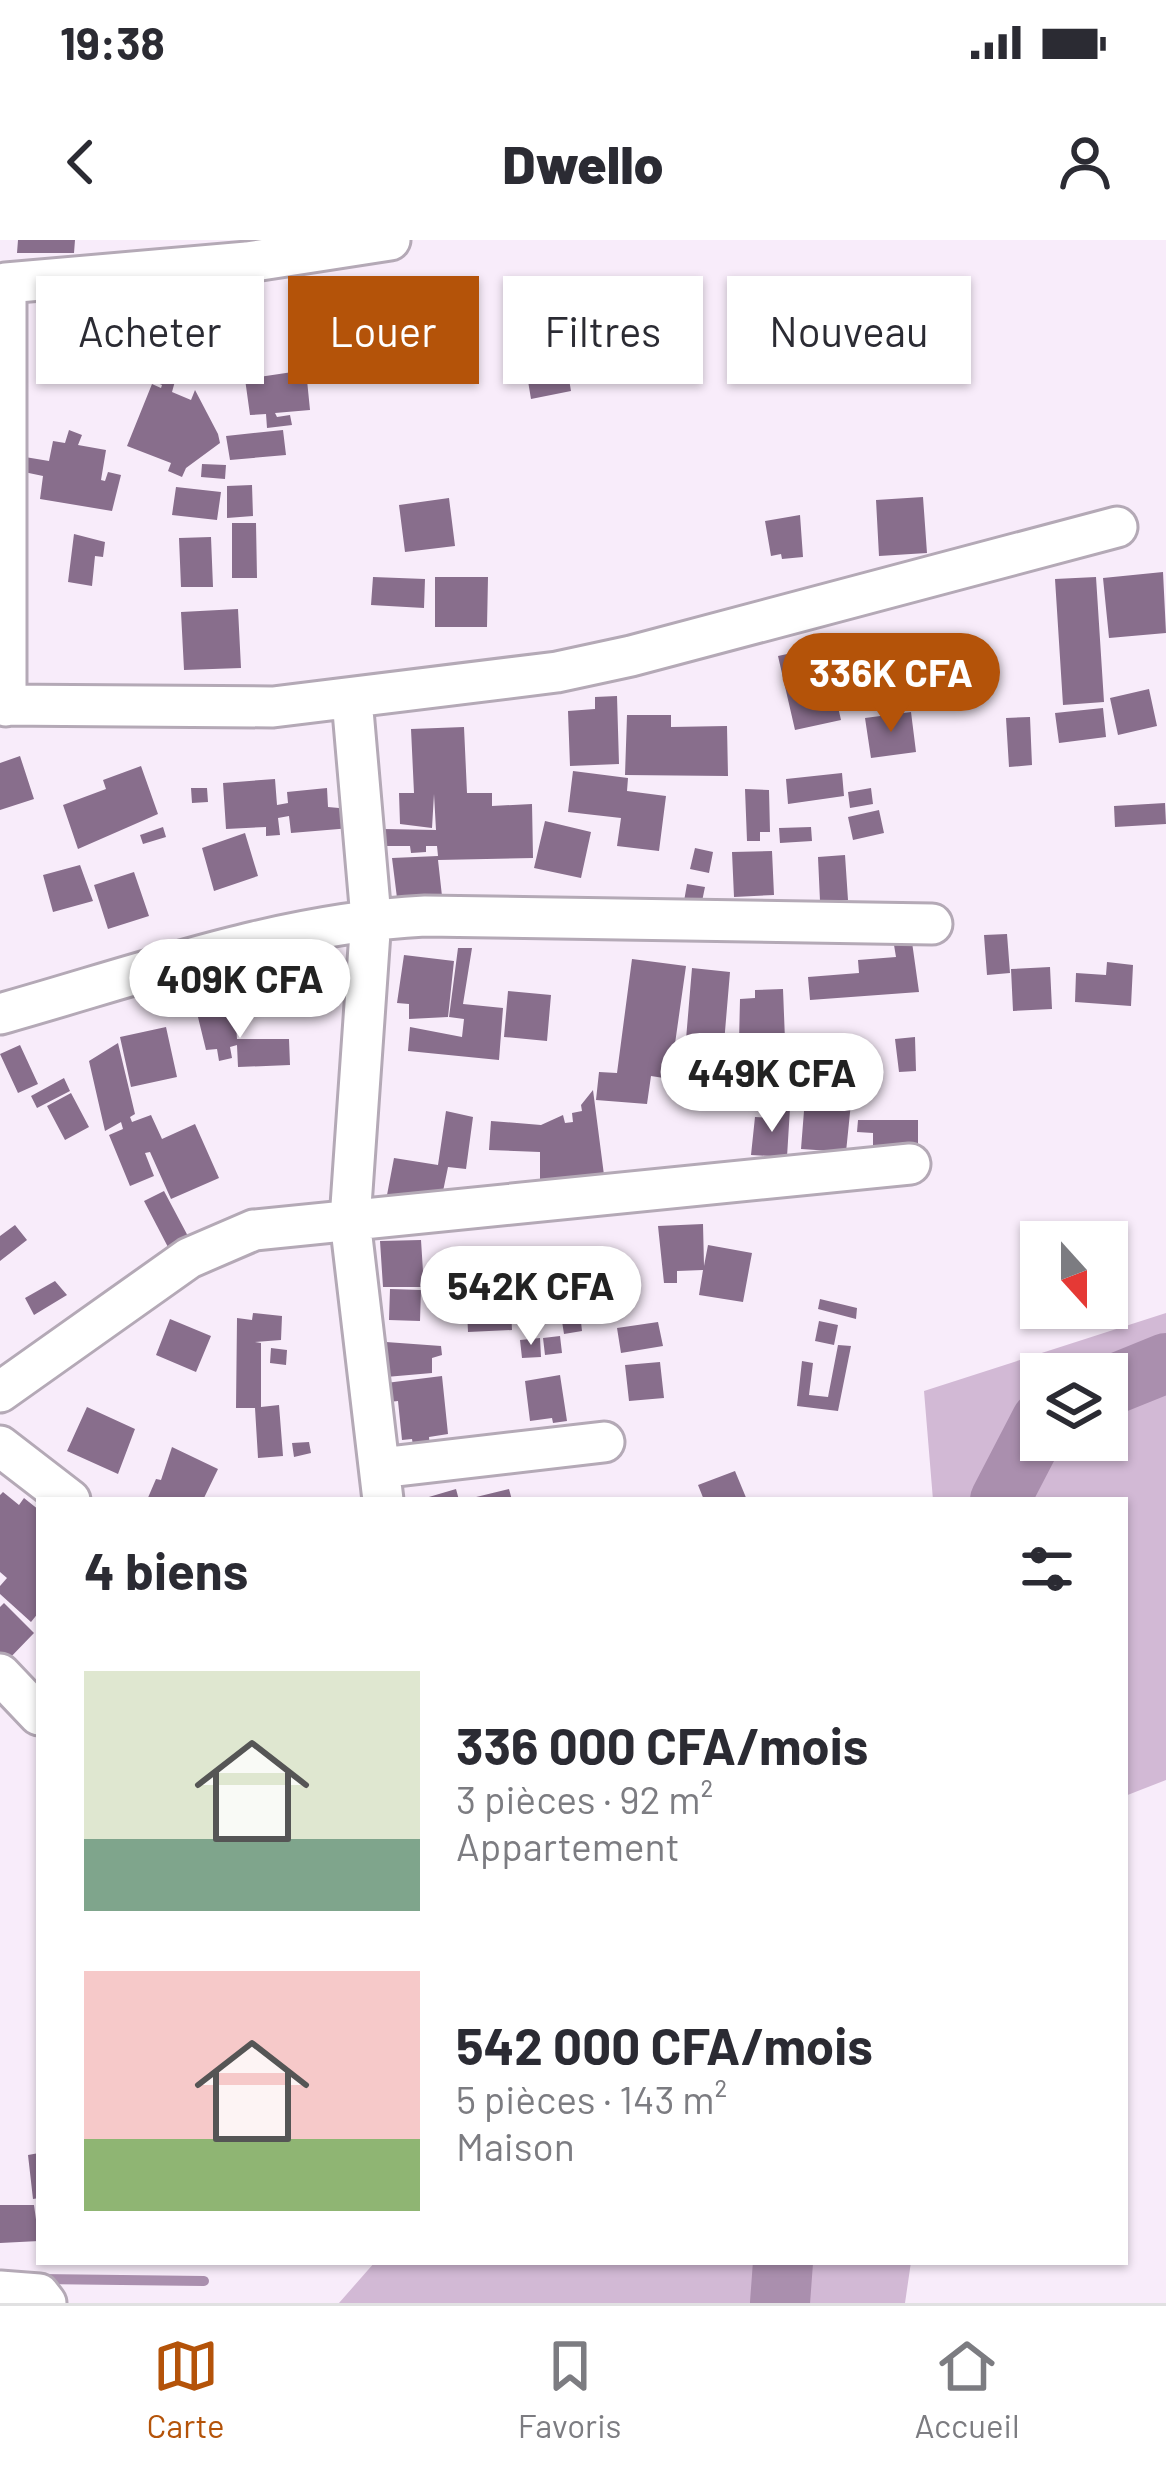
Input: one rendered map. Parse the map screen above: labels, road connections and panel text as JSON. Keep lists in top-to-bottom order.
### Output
{
  "north": "bottom",
  "page": {
    "status": "19:38",
    "header": "Dwello",
    "chip": [
      "Acheter",
      "Louer",
      "Filtres",
      "Nouveau"
    ],
    "price": [
      "336K CFA",
      "409K CFA",
      "449K CFA",
      "542K CFA"
    ],
    "heading": "4 biens",
    "list": [
      {
        "name": "336 000 CFA/mois",
        "note": "3 pièces · 92 m² · Appartement"
      },
      {
        "name": "542 000 CFA/mois",
        "note": "5 pièces · 143 m² · Maison"
      }
    ],
    "tabs": ["Carte", "Favoris", "Accueil"]
  }
}
